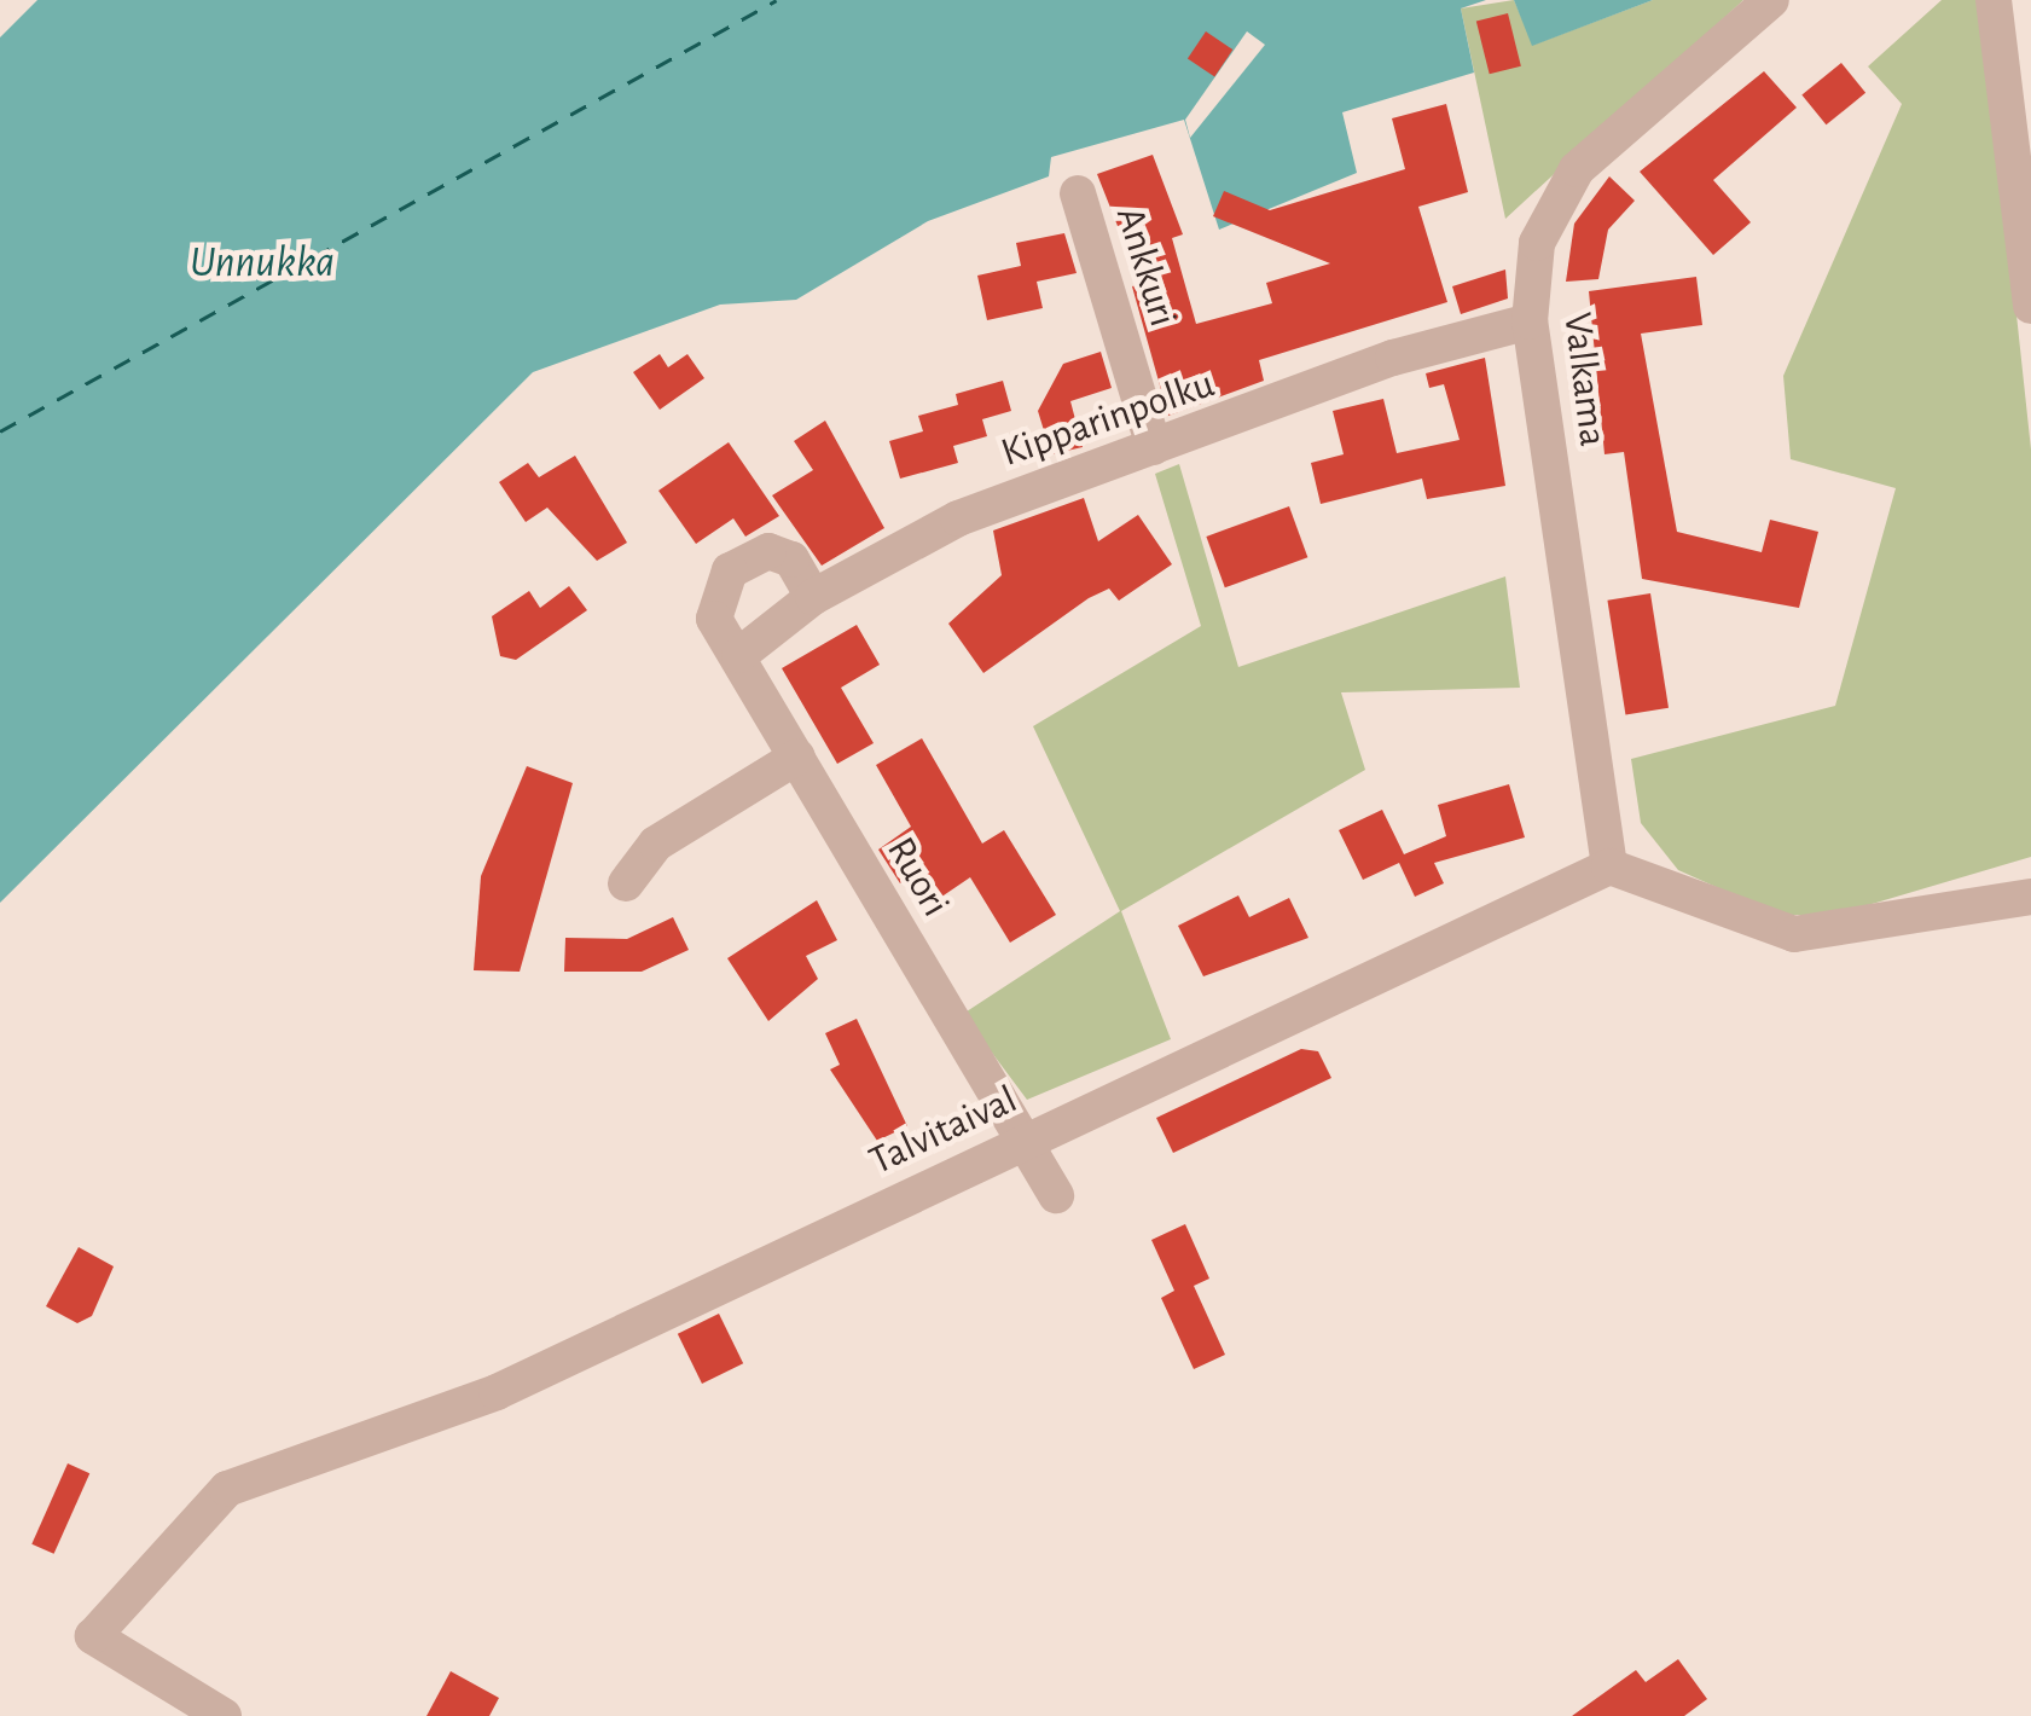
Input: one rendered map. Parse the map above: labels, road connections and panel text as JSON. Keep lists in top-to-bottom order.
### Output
{
  "streets": {
    "street": [
      "Ankkuri",
      "Valkama",
      "Kipparinpolku",
      "Ruori",
      "Talvitaival"
    ]
  },
  "crossings": [
    ["Ankkuri", "Kipparinpolku"],
    ["Valkama", "Kipparinpolku"],
    ["Valkama", "Talvitaival"],
    ["Kipparinpolku", "Ruori"],
    ["Ruori", "Talvitaival"]
  ],
  "water": ["Unnukka"]
}
